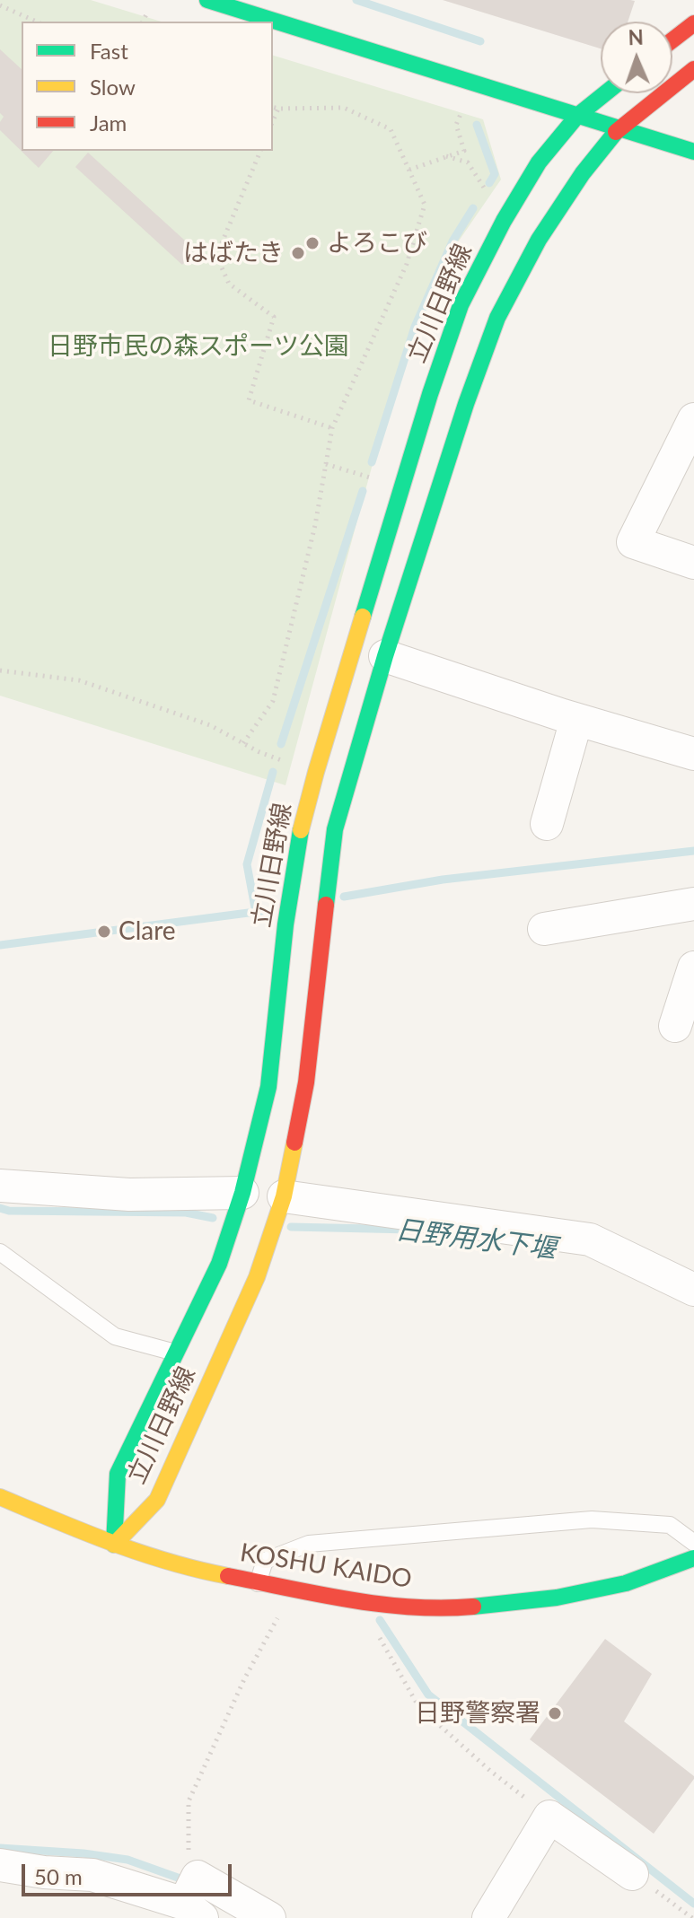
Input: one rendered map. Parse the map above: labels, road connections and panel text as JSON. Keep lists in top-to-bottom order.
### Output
{
  "streets": {
    "main road": ["立川日野線", "KOSHU KAIDO"]
  },
  "crossings": [
    ["立川日野線", "KOSHU KAIDO"]
  ],
  "water": ["日野用水下堰"],
  "parks": ["日野市民の森スポーツ公園"],
  "places": [
    "よろこび",
    "はばたき",
    "Clare",
    "日野警察署"
  ],
  "legend": ["Fast", "Slow", "Jam"],
  "scale_bar": "50 m",
  "north": "top"
}
